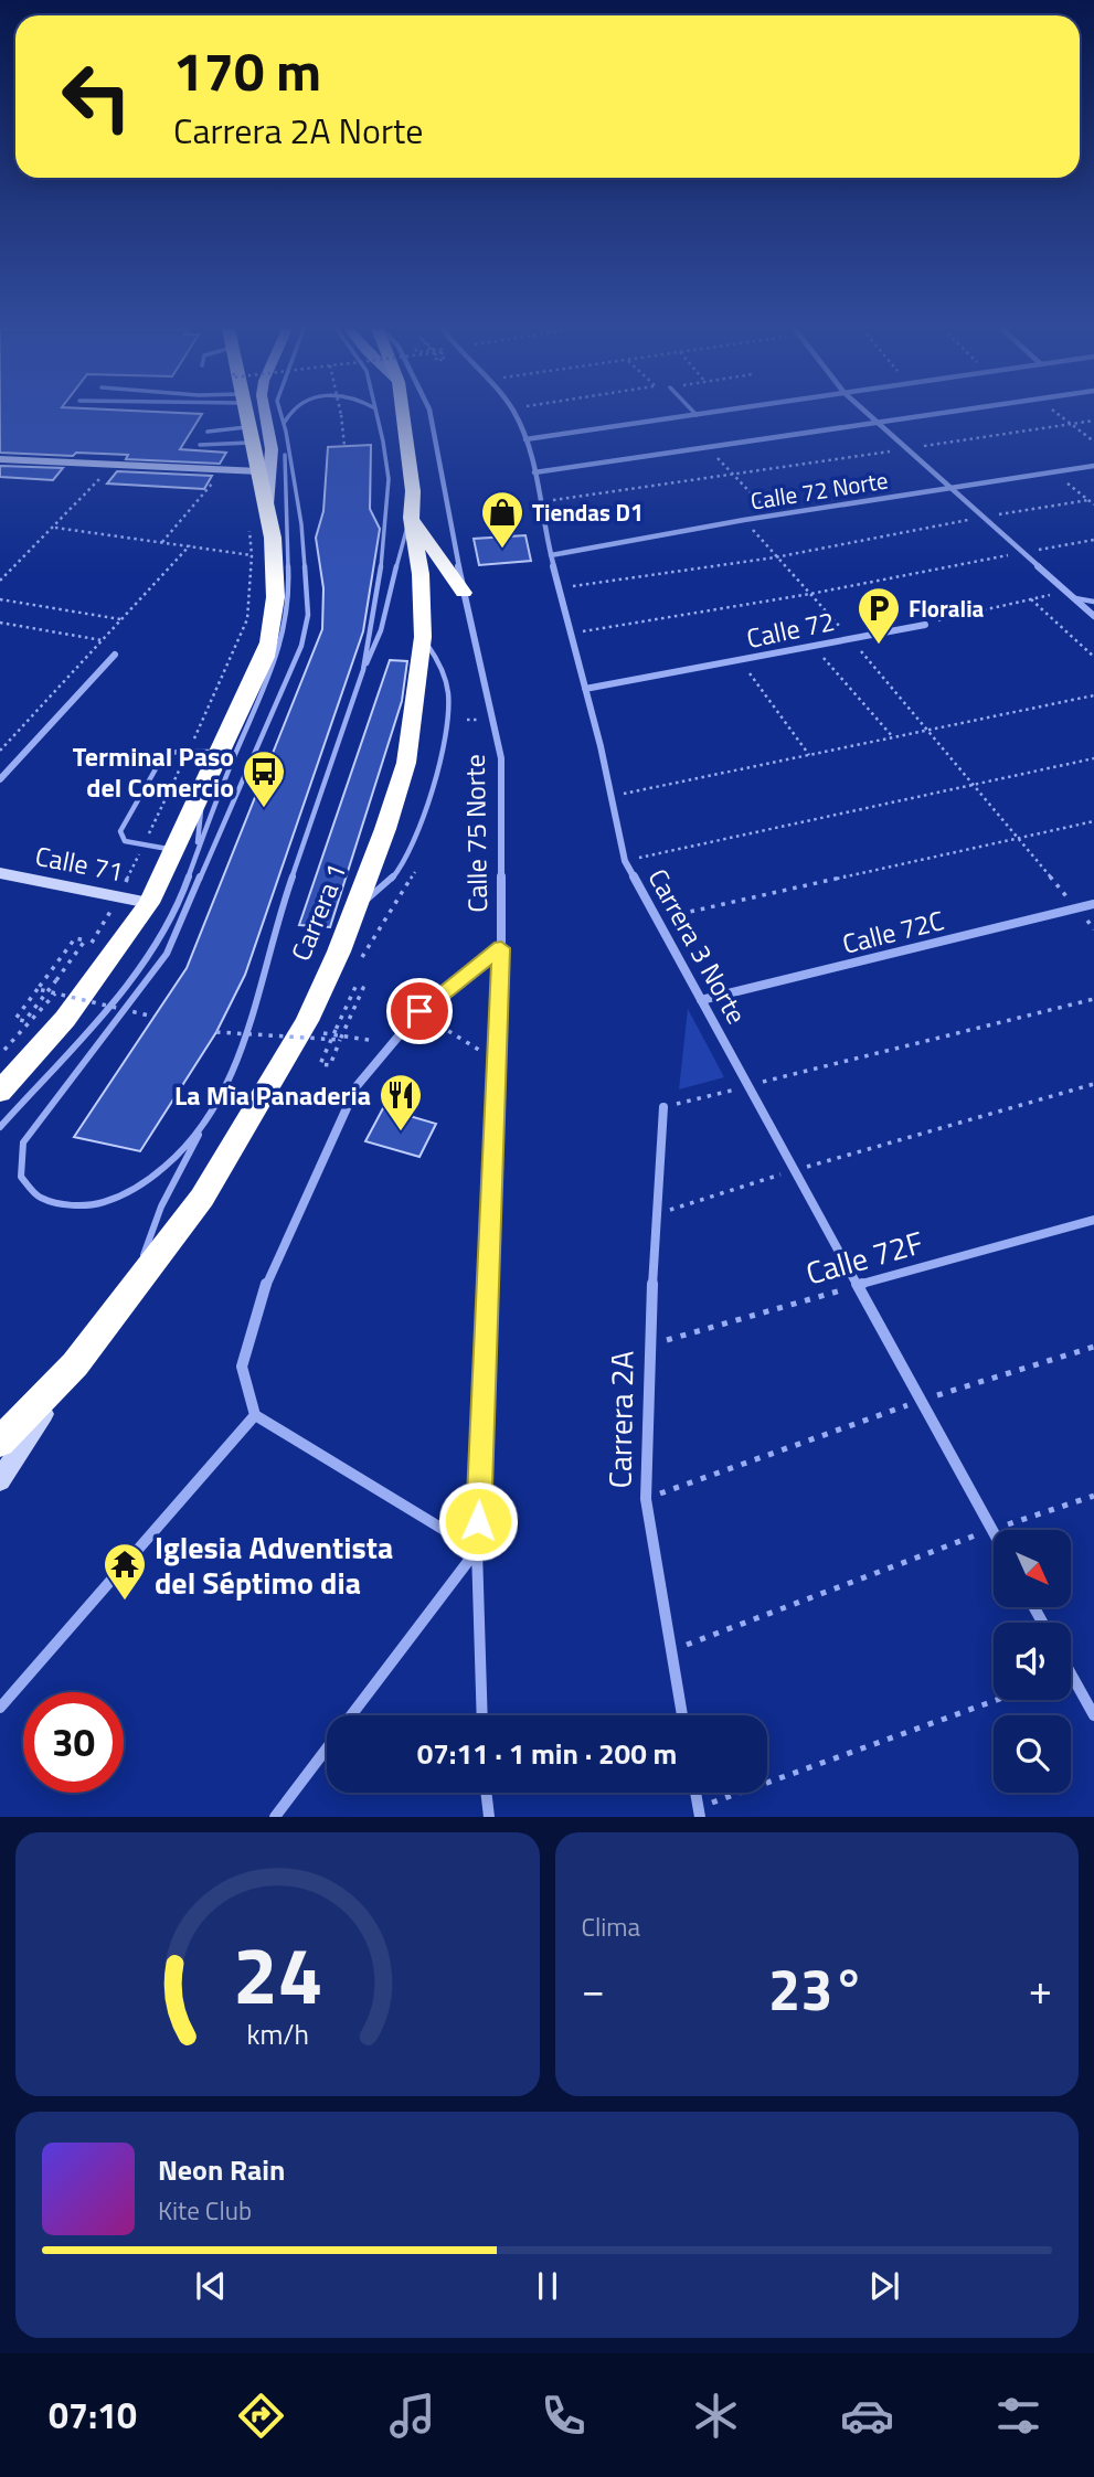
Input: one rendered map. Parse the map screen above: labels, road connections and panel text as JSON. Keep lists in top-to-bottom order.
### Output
{
  "streets": {
    "highway": ["Carrera 1"],
    "street": [
      "Calle 72 Norte",
      "Calle 72",
      "Calle 75 Norte",
      "Calle 71",
      "Calle 72C",
      "Carrera 3 Norte",
      "Calle 72F",
      "Carrera 2A"
    ]
  },
  "crossings": [
    ["Calle 72 Norte", "Carrera 3 Norte"],
    ["Calle 72", "Carrera 3 Norte"],
    ["Calle 72C", "Carrera 3 Norte"],
    ["Carrera 3 Norte", "Calle 72F"],
    ["Calle 72F", "Carrera 2A"]
  ],
  "places": {
    "shop": ["Tiendas D1"],
    "parking": ["Floralia"],
    "bus stop": ["Terminal Paso del Comercio"],
    "restaurant": ["La Mìa Panaderia"],
    "temple": ["Iglesia Adventista del Séptimo dia"]
  },
  "north": "bottom right",
  "page": {
    "turn": ["170 m", "Carrera 2A Norte"],
    "limit": "30",
    "trip": "07:11 · 1 min · 200 m",
    "tile": "Clima",
    "heat": ["−", "23°", "+"],
    "song": ["Neon Rain", "Kite Club"],
    "tabs": "07:10",
    "gauge": ["24", "km/h"]
  }
}
